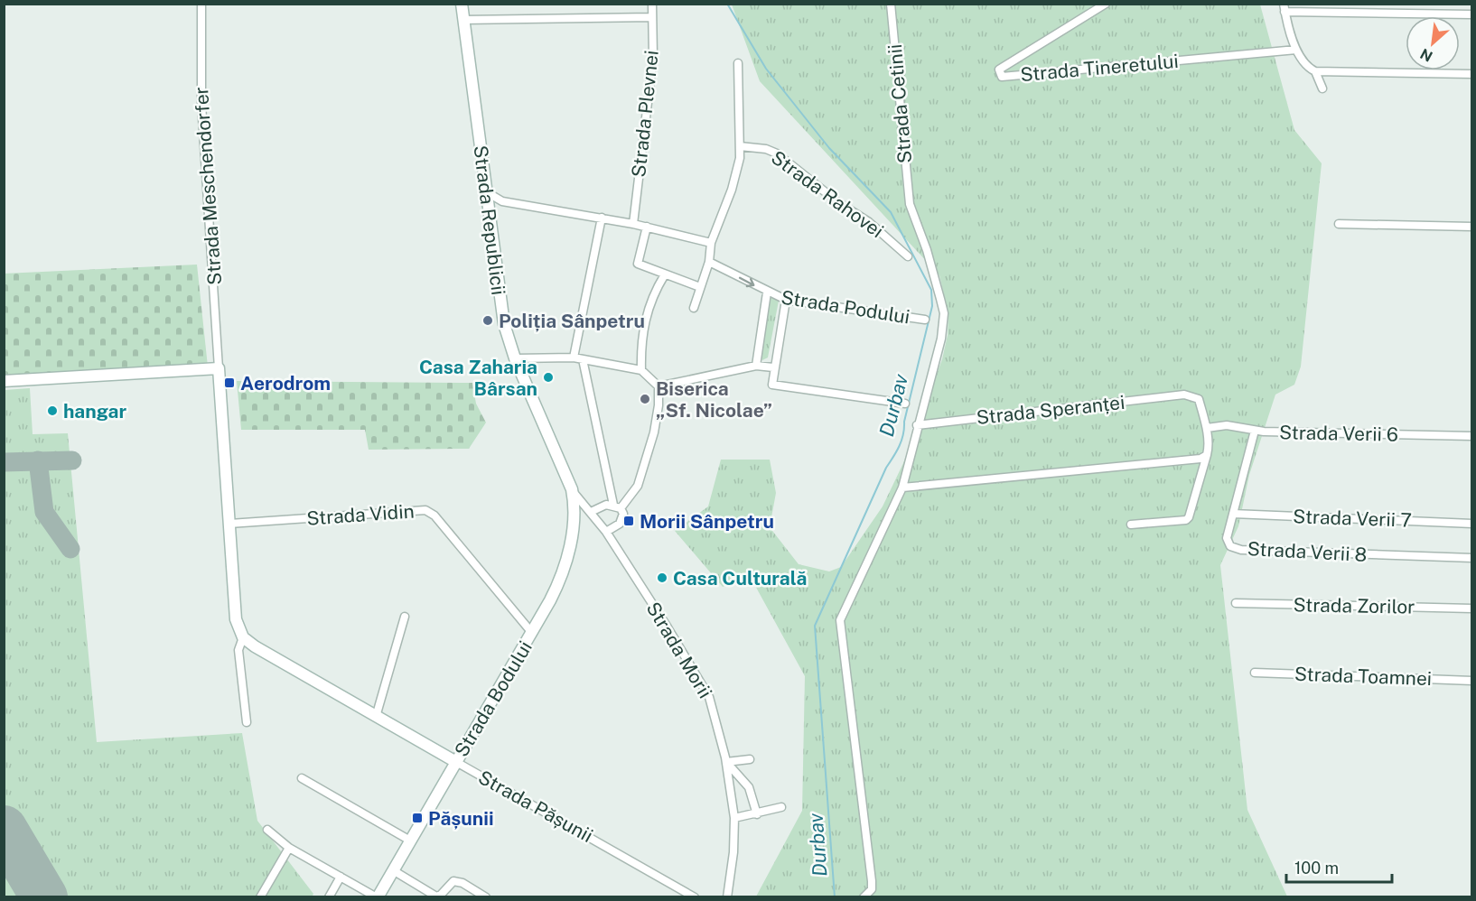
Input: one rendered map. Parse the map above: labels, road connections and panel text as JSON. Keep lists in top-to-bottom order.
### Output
{
  "streets": {
    "main road": [
      "Strada Meschendorfer",
      "Strada Republicii",
      "Strada Bodului",
      "Strada Pășunii"
    ],
    "street": [
      "Strada Tineretului",
      "Strada Cetinii",
      "Strada Plevnei",
      "Strada Rahovei",
      "Strada Podului",
      "Strada Speranței",
      "Strada Verii 6",
      "Strada Vidin",
      "Strada Verii 7",
      "Strada Verii 8",
      "Strada Zorilor",
      "Strada Morii",
      "Strada Toamnei"
    ]
  },
  "crossings": [
    ["Strada Cetinii", "Strada Speranței"],
    ["Strada Meschendorfer", "Strada Vidin"],
    ["Strada Meschendorfer", "Strada Pășunii"],
    ["Strada Rahovei", "Strada Podului"],
    ["Strada Republicii", "Strada Morii"],
    ["Strada Republicii", "Strada Bodului"],
    ["Strada Speranței", "Strada Verii 6"],
    ["Strada Verii 6", "Strada Verii 8"],
    ["Strada Vidin", "Strada Bodului"],
    ["Strada Verii 7", "Strada Verii 8"],
    ["Strada Morii", "Strada Bodului"],
    ["Strada Bodului", "Strada Pășunii"]
  ],
  "water": ["Durbav"],
  "places": {
    "other": [
      "Poliția Sânpetru",
      "Casa Zaharia Bârsan",
      "Biserica „Sf. Nicolae”",
      "hangar",
      "Casa Culturală"
    ],
    "transit": ["Aerodrom", "Morii Sânpetru", "Pășunii"]
  },
  "scale_bar": "100 m",
  "north": "bottom left"
}
